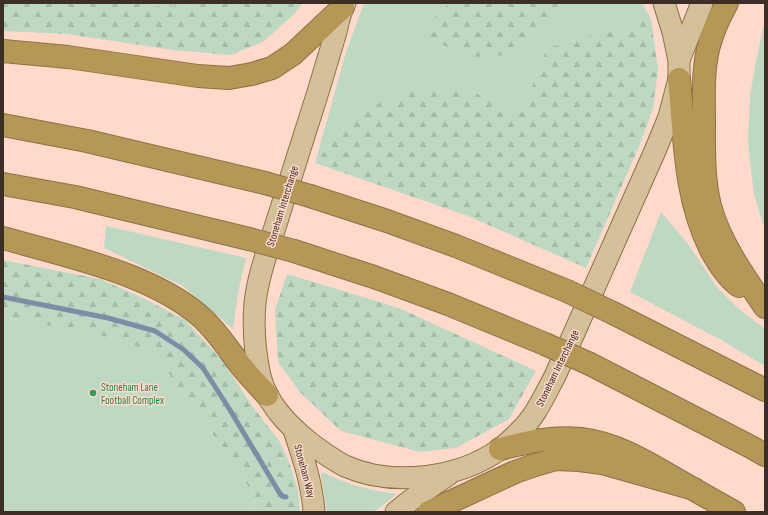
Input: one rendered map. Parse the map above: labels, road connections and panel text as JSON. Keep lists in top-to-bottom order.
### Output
{
  "streets": {
    "main road": ["Stoneham Interchange", "Stoneham Way"]
  },
  "crossings": [
    ["Stoneham Interchange", "Stoneham Way"]
  ],
  "places": ["Stoneham Lane Football Complex"]
}
